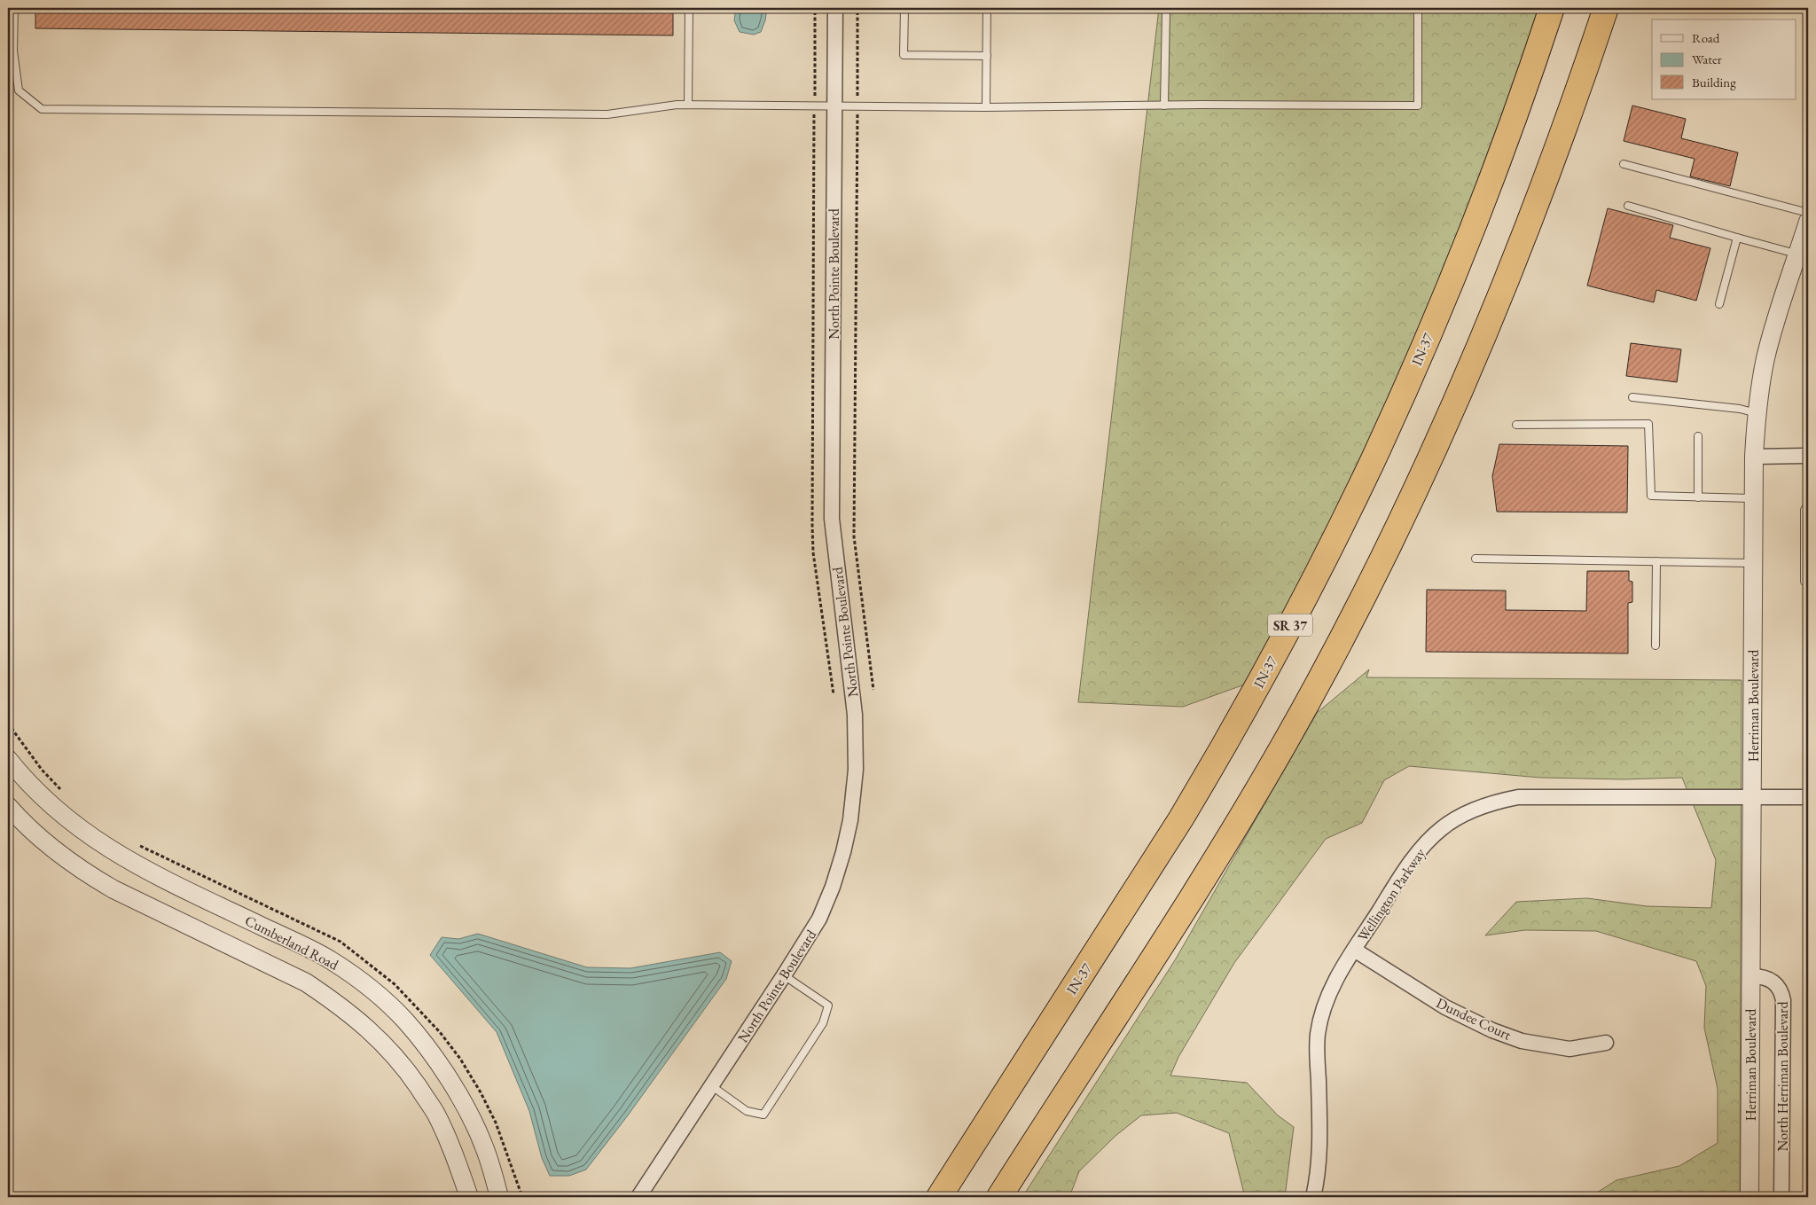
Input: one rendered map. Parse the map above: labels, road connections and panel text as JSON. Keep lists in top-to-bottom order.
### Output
{
  "streets": {
    "highway": ["IN-37", "SR 37"],
    "street": [
      "North Pointe Boulevard",
      "Herriman Boulevard",
      "Wellington Parkway",
      "Cumberland Road",
      "Dundee Court",
      "North Herriman Boulevard"
    ]
  },
  "crossings": [
    ["Herriman Boulevard", "Wellington Parkway"],
    ["Herriman Boulevard", "North Herriman Boulevard"],
    ["Wellington Parkway", "Dundee Court"]
  ],
  "legend": ["Road", "Water", "Building"]
}
